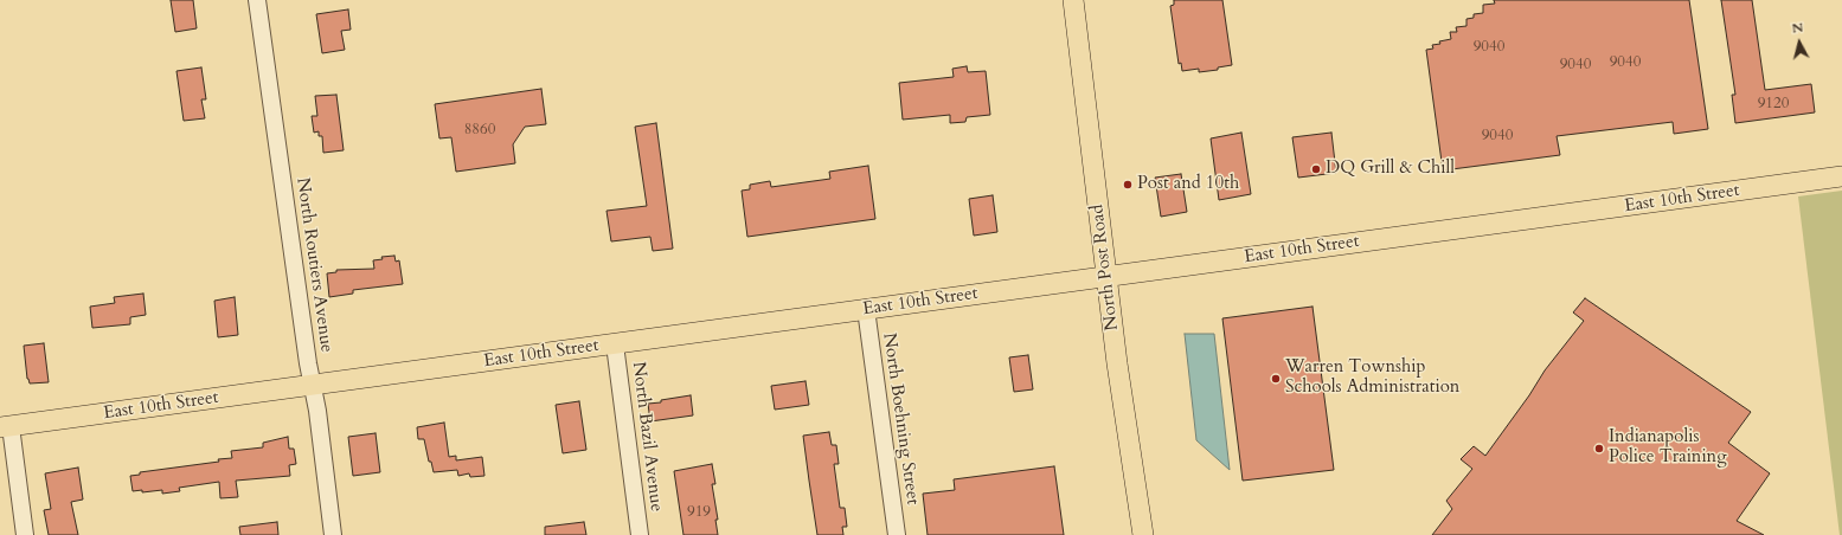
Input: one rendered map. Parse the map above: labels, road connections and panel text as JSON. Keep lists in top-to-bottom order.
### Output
{
  "streets": {
    "main road": ["East 10th Street", "North Post Road"],
    "street": ["North Routiers Avenue", "North Boehning Street", "North Bazil Avenue"]
  },
  "crossings": [
    ["East 10th Street", "North Routiers Avenue"],
    ["East 10th Street", "North Post Road"],
    ["East 10th Street", "North Boehning Street"],
    ["East 10th Street", "North Bazil Avenue"]
  ],
  "places": [
    "DQ Grill & Chill",
    "Post and 10th",
    "Warren Township Schools Administration",
    "Indianapolis Police Training"
  ],
  "house_numbers": [
    "9040",
    "9040",
    "9040",
    "9120",
    "8860",
    "9040",
    "919"
  ],
  "north": "top"
}
